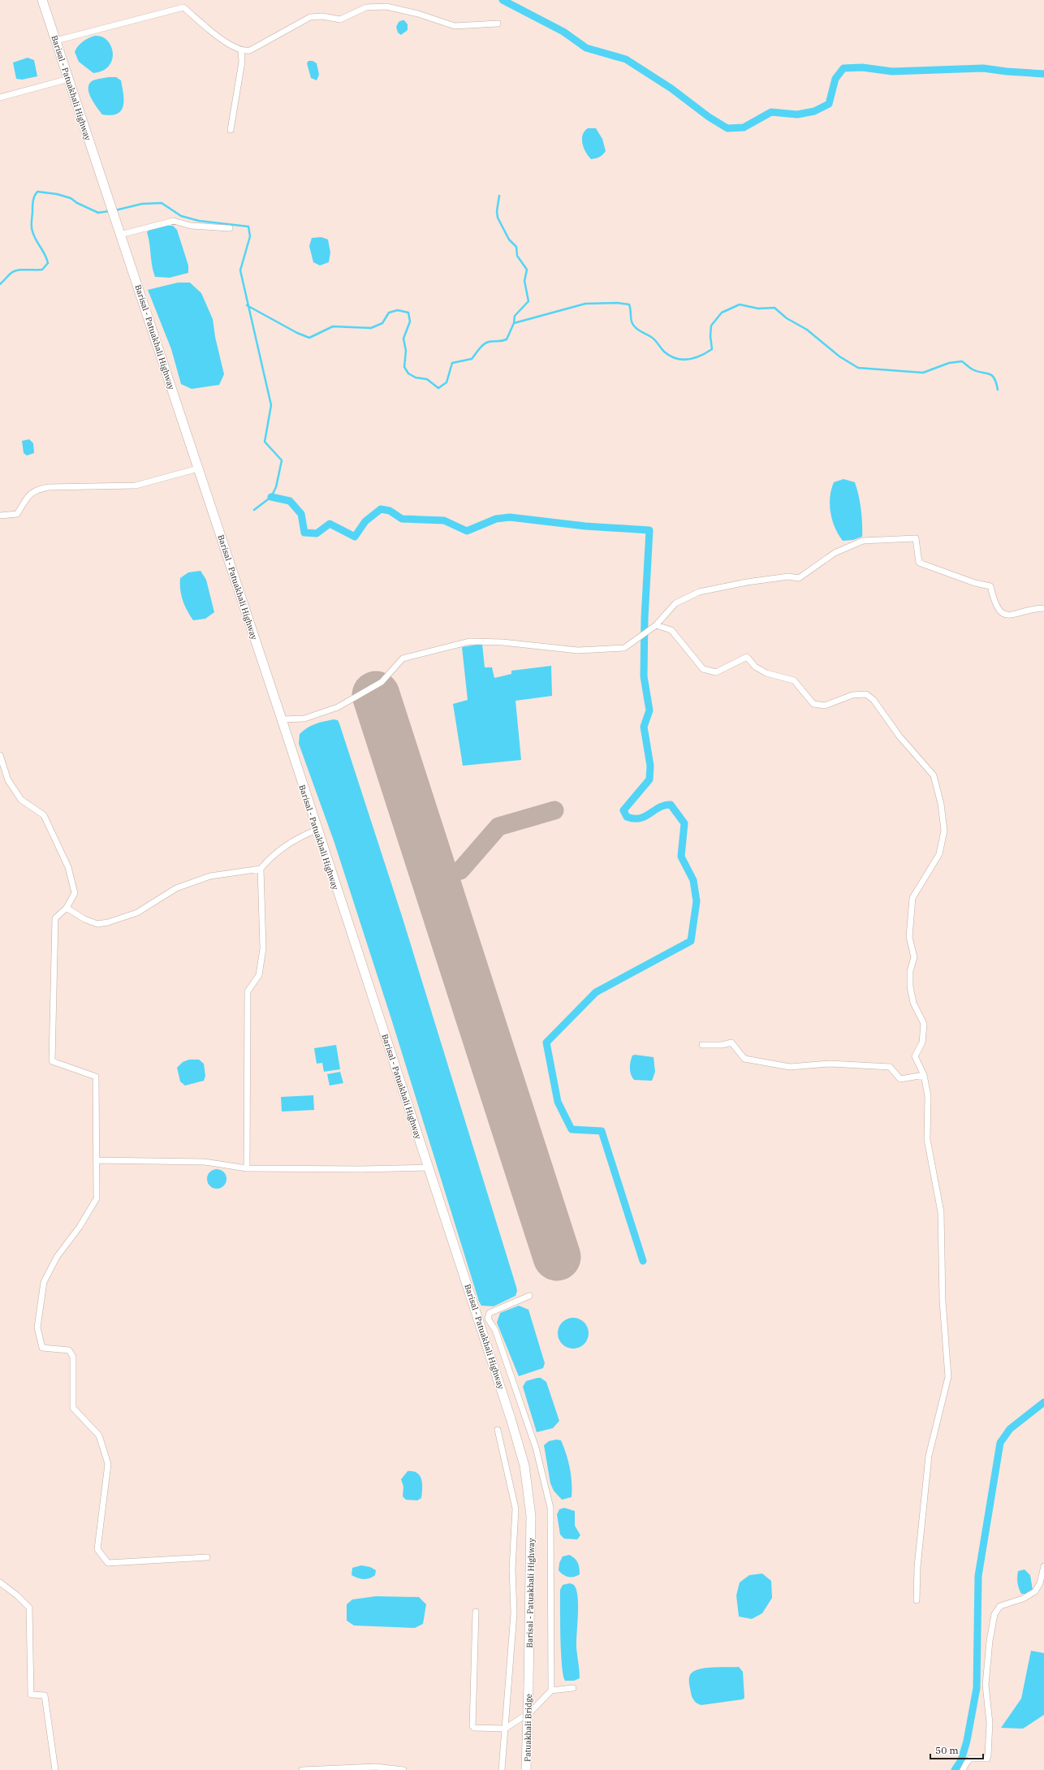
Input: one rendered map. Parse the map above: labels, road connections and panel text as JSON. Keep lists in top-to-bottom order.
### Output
{
  "streets": {
    "highway": ["Barisal - Patuakhali Highway", "Patuakhali Bridge"]
  },
  "crossings": [
    ["Barisal - Patuakhali Highway", "Patuakhali Bridge"]
  ],
  "scale_bar": "50 m"
}
